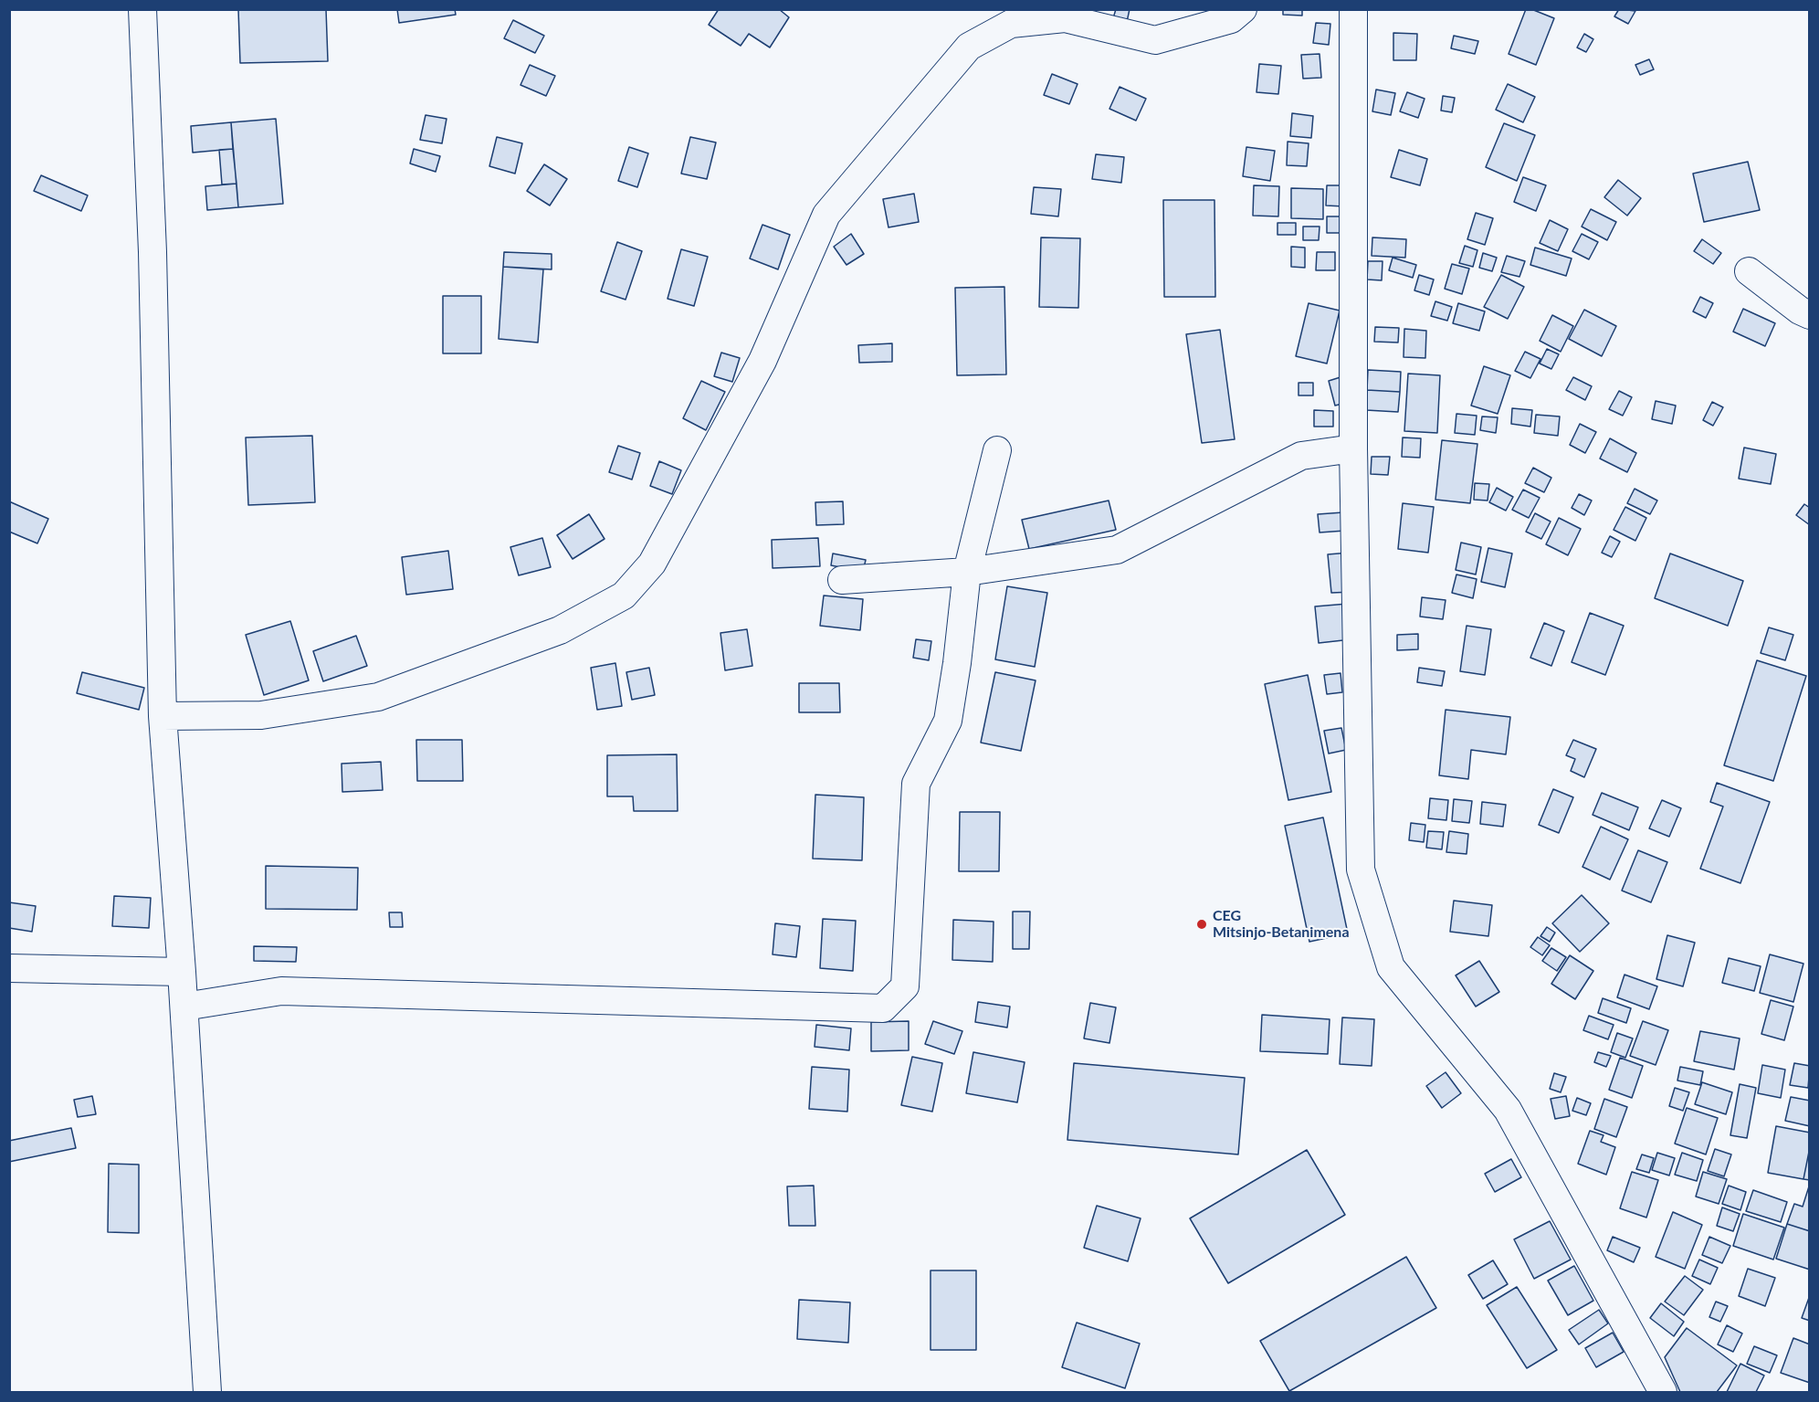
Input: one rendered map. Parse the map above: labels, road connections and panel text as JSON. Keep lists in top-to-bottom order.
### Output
{
  "places": ["CEG Mitsinjo-Betanimena"]
}
